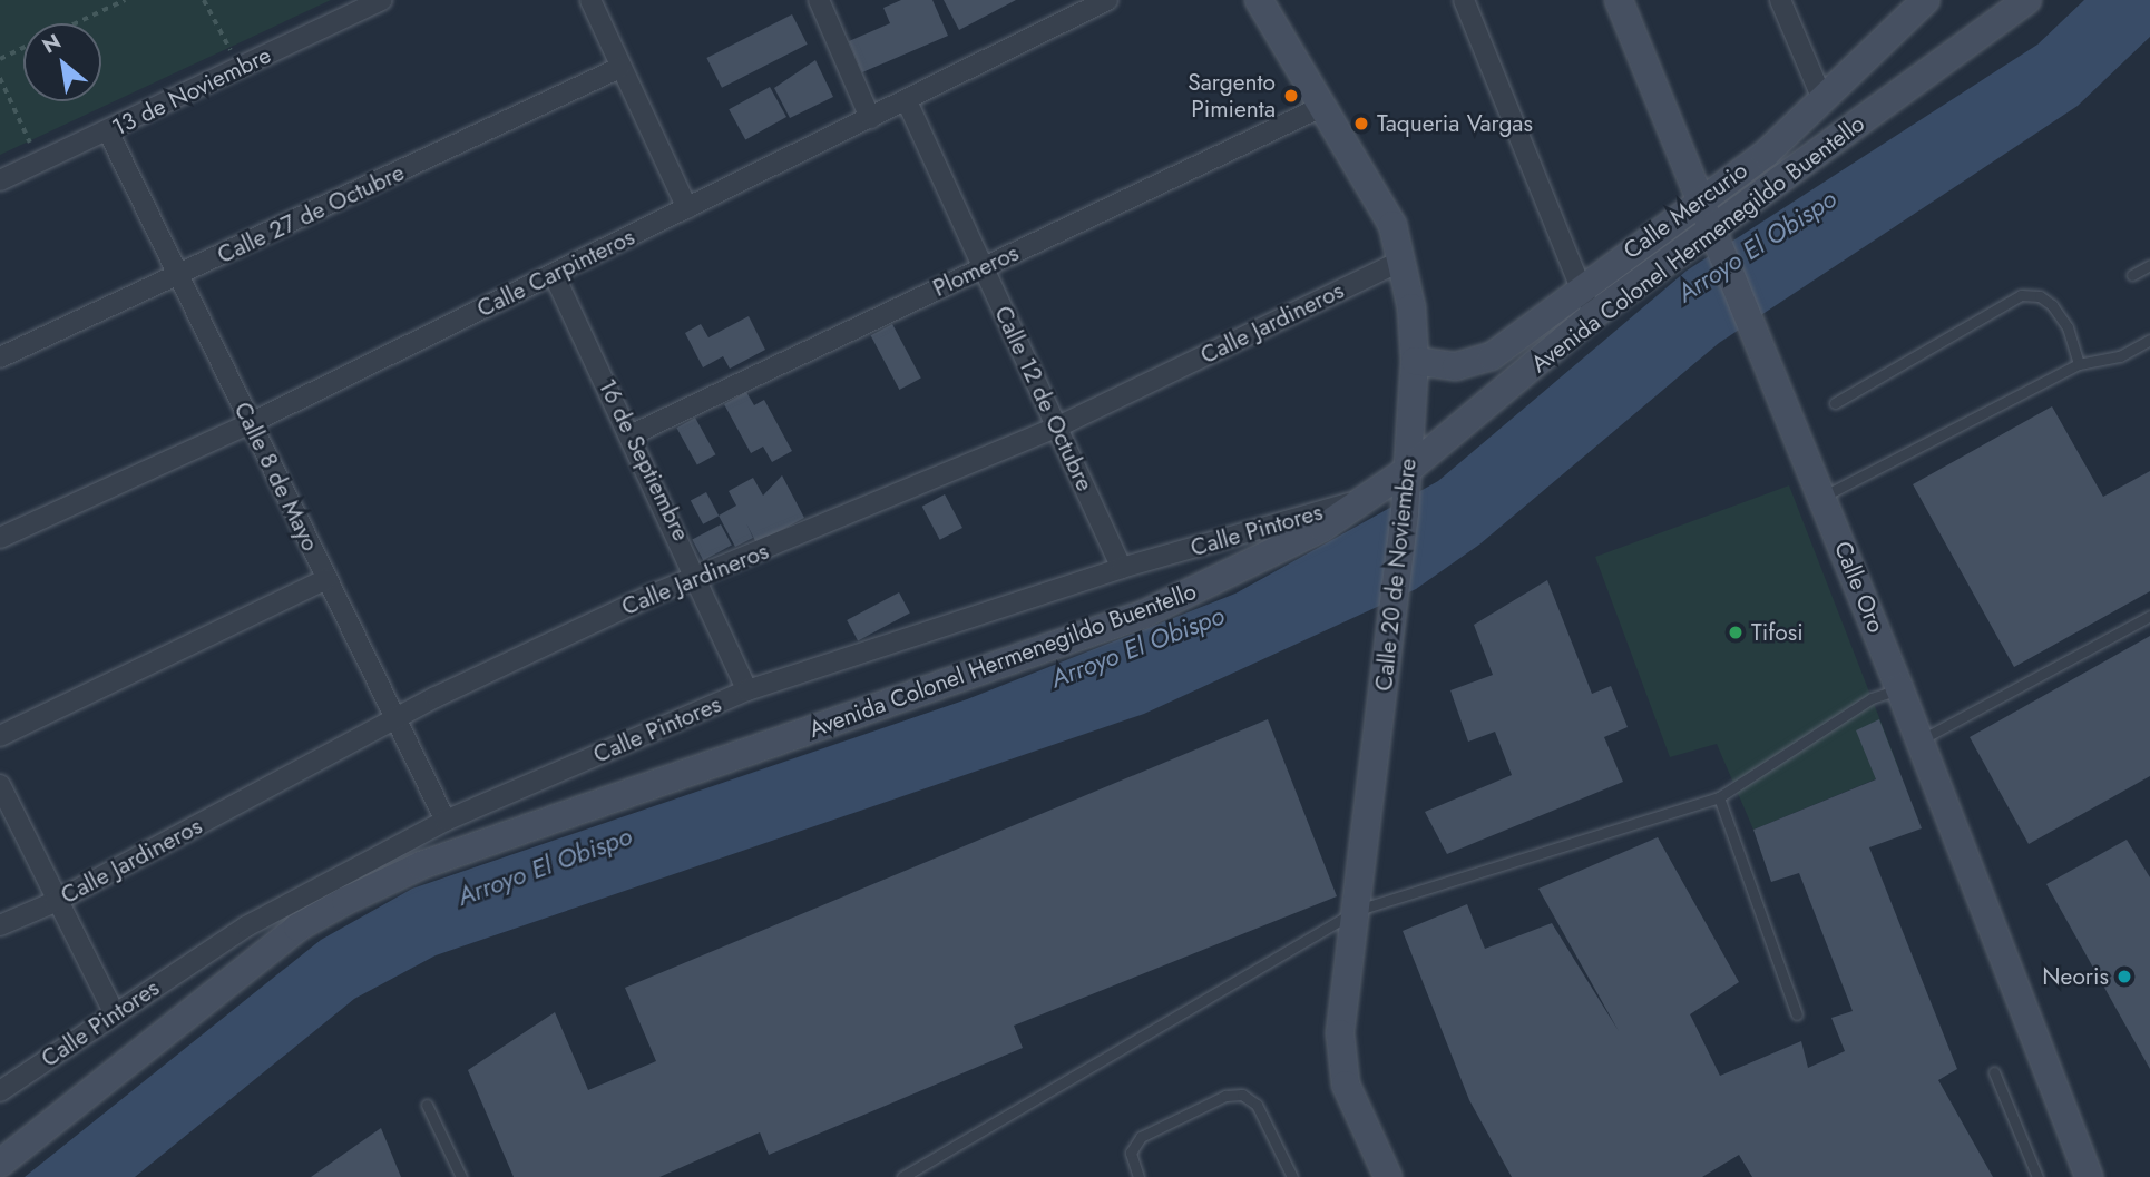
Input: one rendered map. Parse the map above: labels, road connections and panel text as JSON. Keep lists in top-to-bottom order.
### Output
{
  "streets": {
    "street": [
      "13 de Noviembre",
      "Calle Mercurio",
      "Calle 27 de Octubre",
      "Avenida Colonel Hermenegildo Buentello",
      "Plomeros",
      "Calle Carpinteros",
      "Calle Jardineros",
      "Calle 12 de Octubre",
      "16 de Septiembre",
      "Calle 8 de Mayo",
      "Calle Pintores",
      "Calle 20 de Noviembre",
      "Calle Oro"
    ]
  },
  "crossings": [
    ["13 de Noviembre", "Calle 8 de Mayo"],
    ["Calle Mercurio", "Calle 20 de Noviembre"],
    ["Calle Mercurio", "Calle Oro"],
    ["Calle 27 de Octubre", "Calle 8 de Mayo"],
    ["Avenida Colonel Hermenegildo Buentello", "Calle Pintores"],
    ["Avenida Colonel Hermenegildo Buentello", "Calle 20 de Noviembre"],
    ["Avenida Colonel Hermenegildo Buentello", "Calle Oro"],
    ["Plomeros", "Calle 12 de Octubre"],
    ["Plomeros", "16 de Septiembre"],
    ["Plomeros", "Calle 20 de Noviembre"],
    ["Calle Carpinteros", "Calle 12 de Octubre"],
    ["Calle Carpinteros", "16 de Septiembre"],
    ["Calle Carpinteros", "Calle 8 de Mayo"],
    ["Calle Jardineros", "Calle 12 de Octubre"],
    ["Calle Jardineros", "16 de Septiembre"],
    ["Calle Jardineros", "Calle 8 de Mayo"],
    ["Calle Jardineros", "Calle 20 de Noviembre"],
    ["Calle 12 de Octubre", "Calle Pintores"],
    ["16 de Septiembre", "Calle Pintores"],
    ["Calle 8 de Mayo", "Calle Pintores"]
  ],
  "water": ["Arroyo El Obispo"],
  "places": [
    "Sargento Pimienta",
    "Taqueria Vargas",
    "Tifosi",
    "Neoris"
  ],
  "north": "top left"
}
